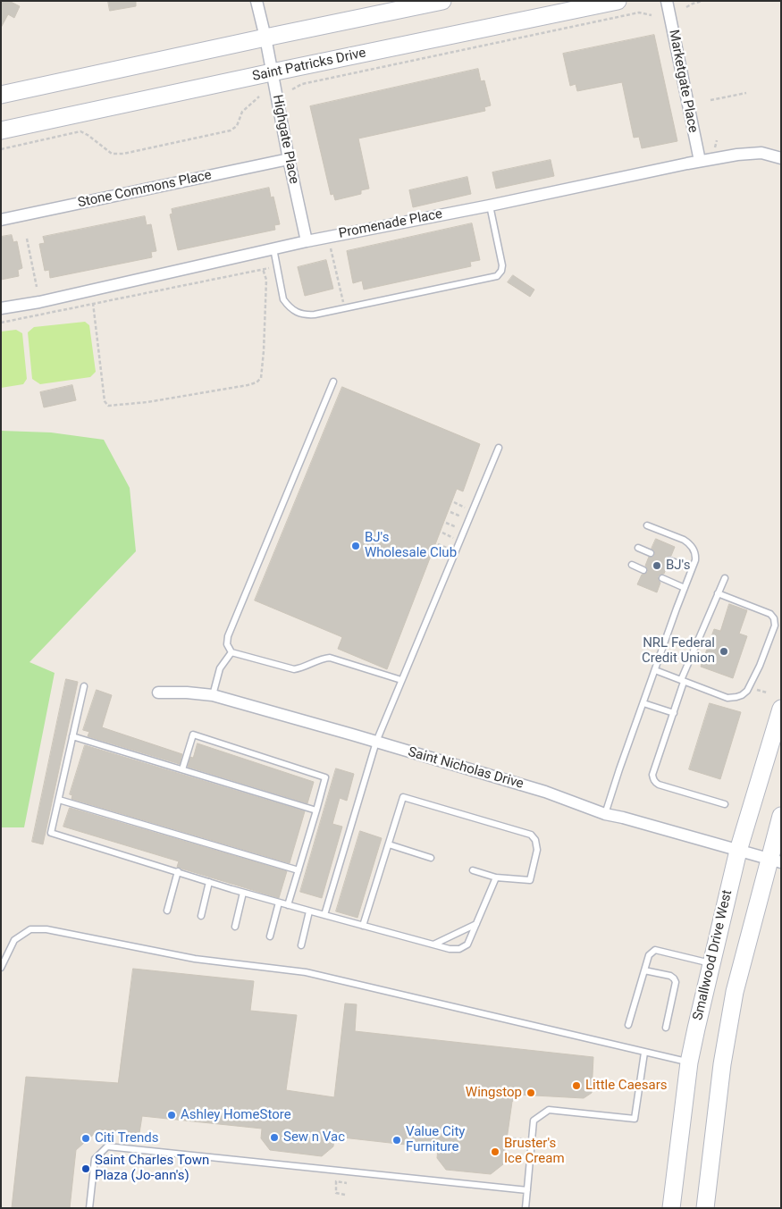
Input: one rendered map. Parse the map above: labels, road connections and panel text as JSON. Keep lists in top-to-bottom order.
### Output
{
  "streets": {
    "main road": ["Saint Patricks Drive", "Smallwood Drive West"],
    "street": [
      "Marketgate Place",
      "Highgate Place",
      "Stone Commons Place",
      "Promenade Place",
      "Saint Nicholas Drive"
    ]
  },
  "crossings": [
    ["Saint Patricks Drive", "Highgate Place"],
    ["Marketgate Place", "Promenade Place"],
    ["Highgate Place", "Stone Commons Place"],
    ["Highgate Place", "Promenade Place"],
    ["Saint Nicholas Drive", "Smallwood Drive West"]
  ],
  "places": [
    "BJ's Wholesale Club",
    "BJ's",
    "NRL Federal Credit Union",
    "Little Caesars",
    "Wingstop",
    "Ashley HomeStore",
    "Sew n Vac",
    "Citi Trends",
    "Value City Furniture",
    "Bruster's Ice Cream",
    "Saint Charles Town Plaza (Jo-ann's)"
  ]
}
